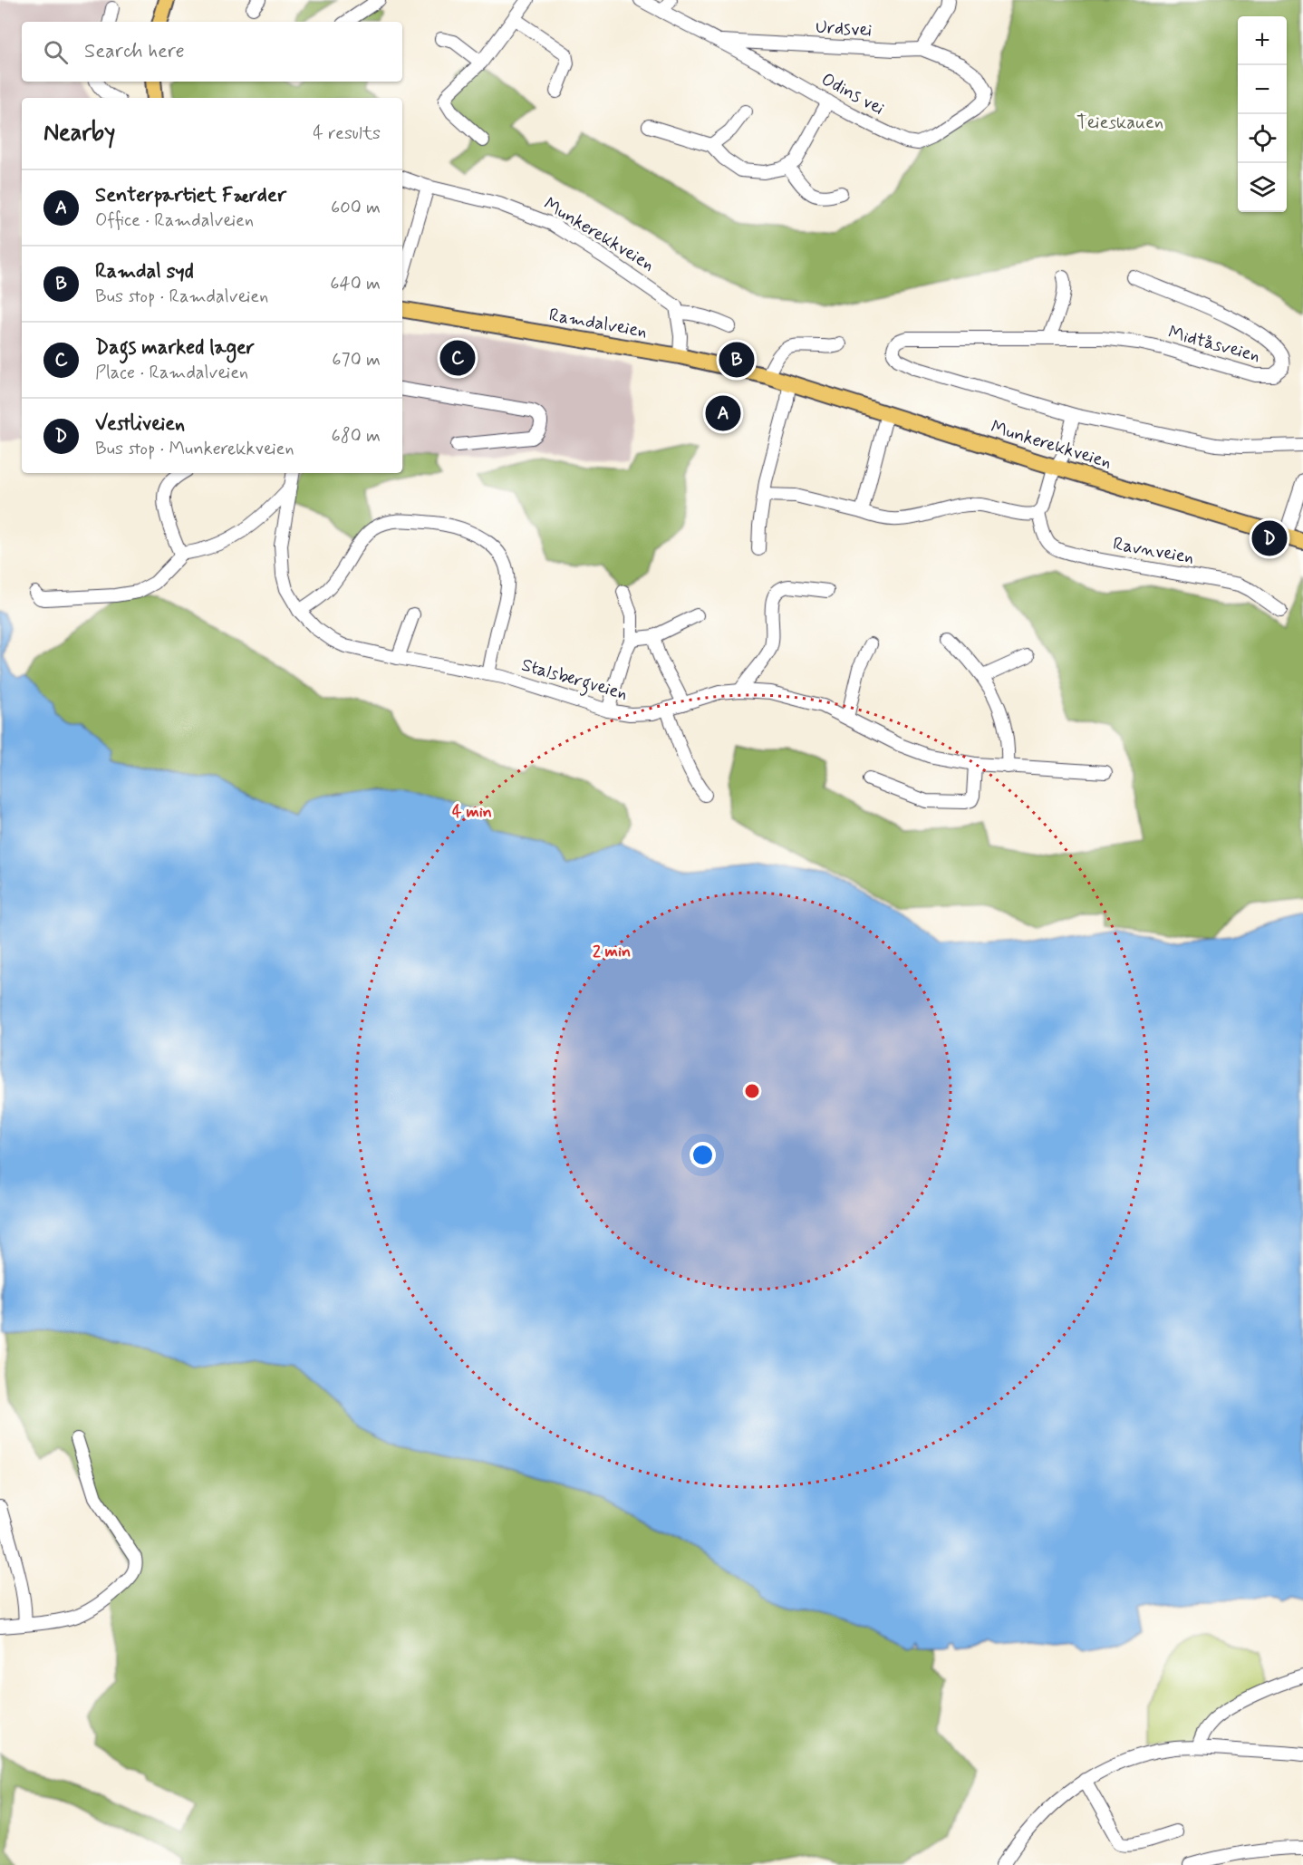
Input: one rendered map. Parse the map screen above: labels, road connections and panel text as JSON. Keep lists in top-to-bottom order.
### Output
{
  "streets": {
    "main road": ["Munkerekkveien", "Ramdalveien"],
    "street": [
      "Urdsvei",
      "Odins vei",
      "Midtåsveien",
      "Ravnveien",
      "Stalsbergveien"
    ]
  },
  "crossings": [
    ["Urdsvei", "Odins vei"],
    ["Munkerekkveien", "Ramdalveien"]
  ],
  "parks": ["Teieskauen"],
  "page": {
    "map_buttons": ["+", "−"],
    "search": "Search here",
    "heading": ["Nearby", "4 results"],
    "list": [
      {
        "mark": "A",
        "name": "Senterpartiet Færder",
        "note": "Office · Ramdalveien",
        "value": "600 m"
      },
      {
        "mark": "B",
        "name": "Ramdal syd",
        "note": "Bus stop · Ramdalveien",
        "value": "640 m"
      },
      {
        "mark": "C",
        "name": "Dags marked lager",
        "note": "Place · Ramdalveien",
        "value": "670 m"
      },
      {
        "mark": "D",
        "name": "Vestliveien",
        "note": "Bus stop · Munkerekkveien",
        "value": "680 m"
      }
    ],
    "pins": [
      "C",
      "B",
      "A",
      "D"
    ]
  },
  "rings": ["4 min", "2 min"]
}
